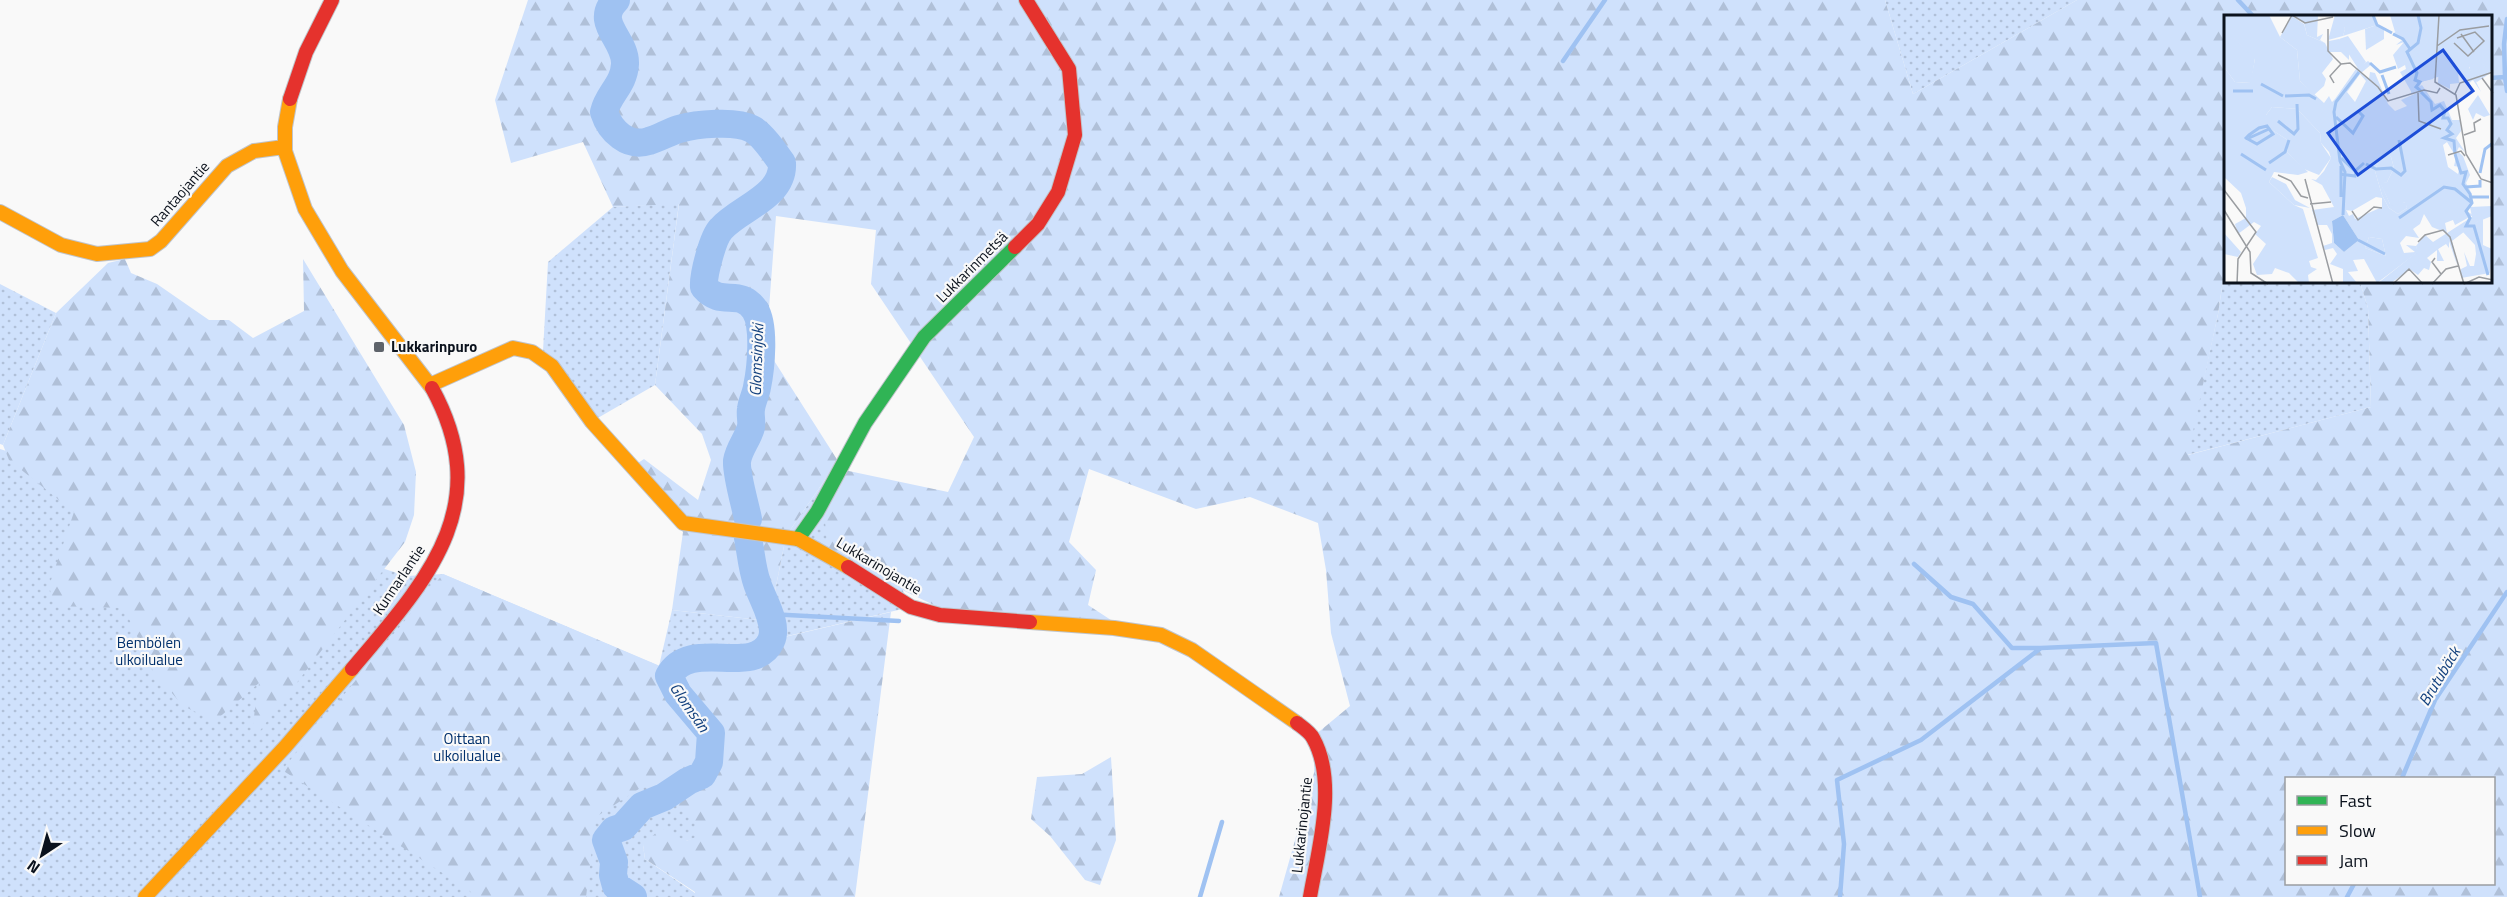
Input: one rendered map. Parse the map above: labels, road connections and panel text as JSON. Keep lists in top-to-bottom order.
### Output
{
  "streets": {
    "street": [
      "Rantaojantie",
      "Lukkarinmetsä",
      "Lukkarinojantie",
      "Kunnarlantie"
    ]
  },
  "crossings": [
    ["Rantaojantie", "Kunnarlantie"],
    ["Lukkarinmetsä", "Lukkarinojantie"],
    ["Lukkarinojantie", "Kunnarlantie"]
  ],
  "water": ["Glomsinjoki", "Brutubäck", "Glomsån"],
  "parks": ["Bembölen ulkoilualue", "Oittaan ulkoilualue"],
  "places": {
    "transit": ["Lukkarinpuro"]
  },
  "legend": ["Fast", "Slow", "Jam"],
  "north": "bottom left"
}
